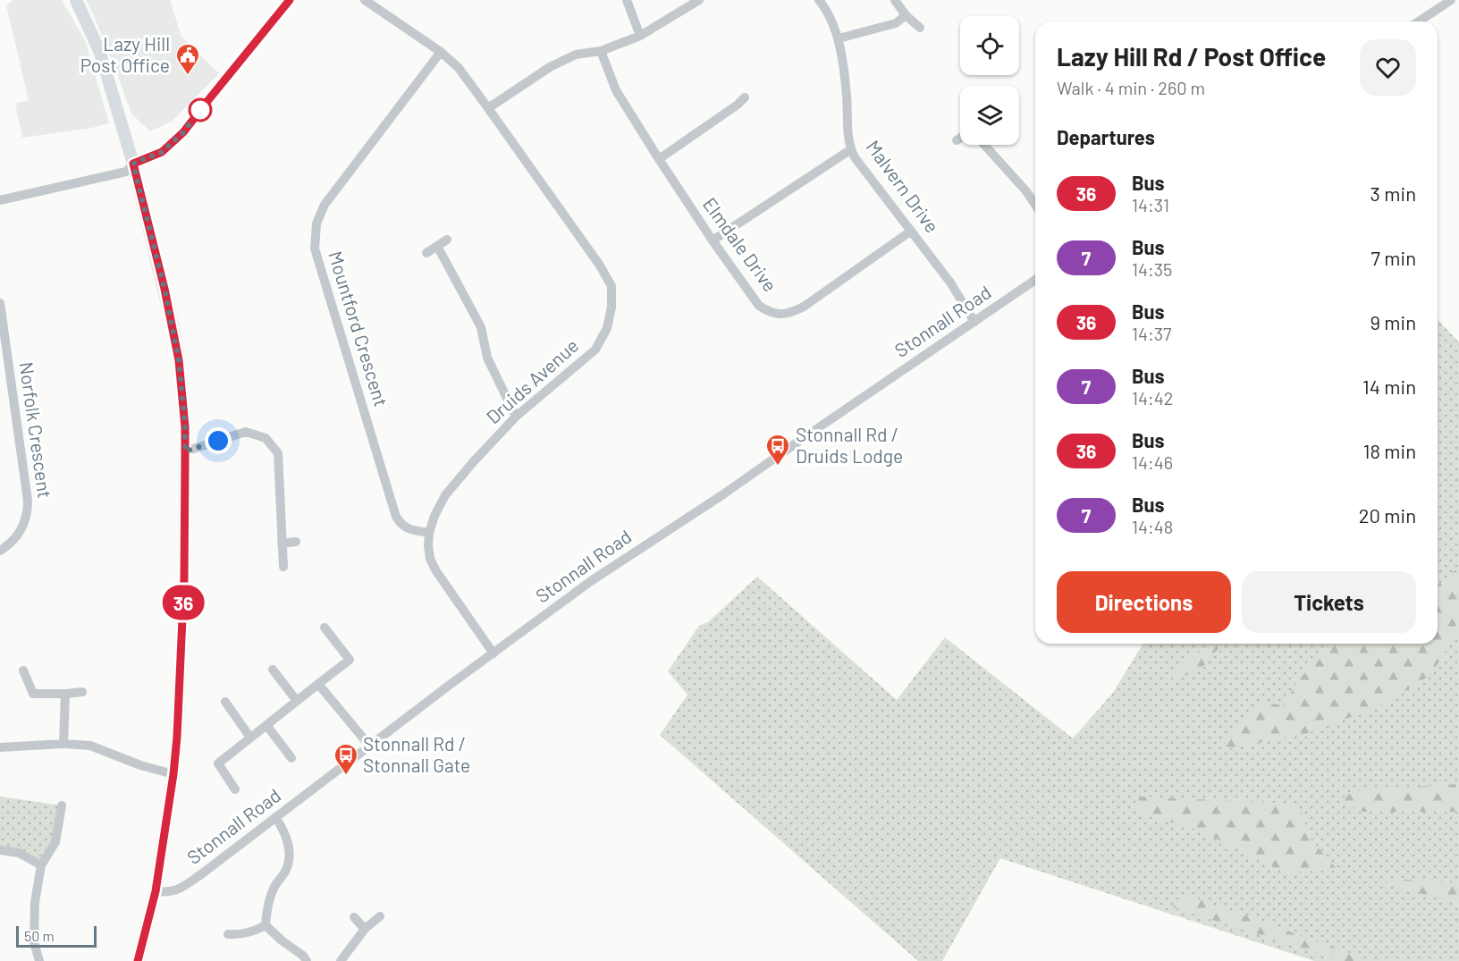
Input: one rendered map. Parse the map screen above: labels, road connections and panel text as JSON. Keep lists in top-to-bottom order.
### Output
{
  "streets": {
    "street": [
      "Malvern Drive",
      "Elmdale Drive",
      "Stonnall Road",
      "Mountford Crescent",
      "Druids Avenue",
      "Norfolk Crescent"
    ]
  },
  "crossings": [
    ["Malvern Drive", "Elmdale Drive"],
    ["Malvern Drive", "Stonnall Road"],
    ["Stonnall Road", "Druids Avenue"],
    ["Mountford Crescent", "Druids Avenue"]
  ],
  "places": {
    "public building": ["Lazy Hill Post Office"],
    "bus stop": ["Stonnall Rd / Druids Lodge", "Stonnall Rd / Stonnall Gate"]
  },
  "lines": ["bus line 36"],
  "scale_bar": "50 m",
  "page": {
    "on_map": "36",
    "heading": [
      ["Lazy Hill Rd / Post Office", "Walk · 4 min · 260 m"],
      "Departures"
    ],
    "list": [
      {
        "mark": "36",
        "name": "Bus",
        "note": "14:31",
        "value": "3 min"
      },
      {
        "mark": "7",
        "name": "Bus",
        "note": "14:35",
        "value": "7 min"
      },
      {
        "mark": "36",
        "name": "Bus",
        "note": "14:37",
        "value": "9 min"
      },
      {
        "mark": "7",
        "name": "Bus",
        "note": "14:42",
        "value": "14 min"
      },
      {
        "mark": "36",
        "name": "Bus",
        "note": "14:46",
        "value": "18 min"
      },
      {
        "mark": "7",
        "name": "Bus",
        "note": "14:48",
        "value": "20 min"
      }
    ],
    "buttons": ["Directions", "Tickets"],
    "scale": "50 m"
  }
}
